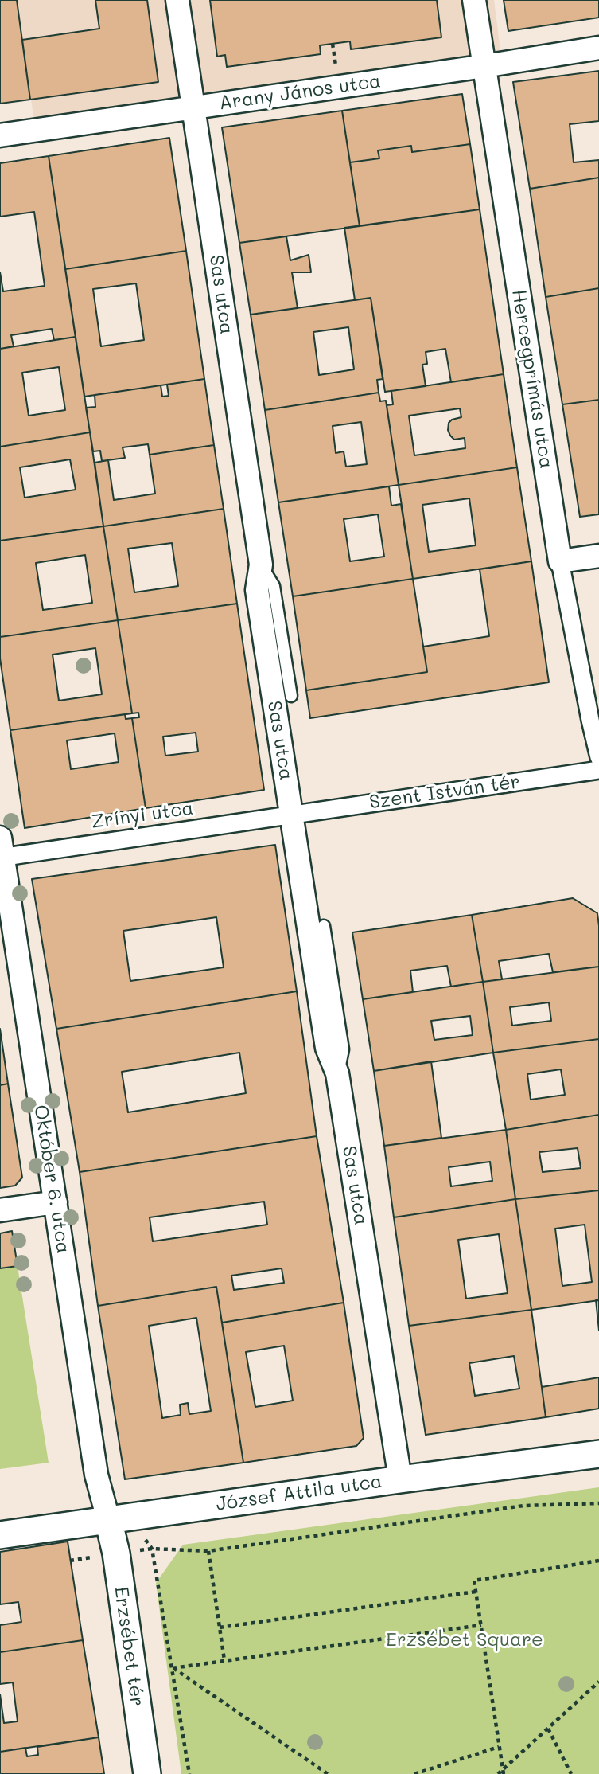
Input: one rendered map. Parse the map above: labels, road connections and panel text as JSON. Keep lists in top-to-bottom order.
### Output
{
  "streets": {
    "street": [
      "Arany János utca",
      "Sas utca",
      "Hercegprímás utca",
      "Szent István tér",
      "Zrínyi utca",
      "Október 6. utca",
      "József Attila utca",
      "Erzsébet tér"
    ]
  },
  "crossings": [
    ["Arany János utca", "Sas utca"],
    ["Arany János utca", "Hercegprímás utca"],
    ["Sas utca", "Szent István tér"],
    ["Sas utca", "Zrínyi utca"],
    ["Sas utca", "József Attila utca"],
    ["Szent István tér", "Zrínyi utca"],
    ["Zrínyi utca", "Október 6. utca"],
    ["Október 6. utca", "József Attila utca"],
    ["Október 6. utca", "Erzsébet tér"],
    ["József Attila utca", "Erzsébet tér"]
  ],
  "parks": ["Erzsébet Square"]
}
